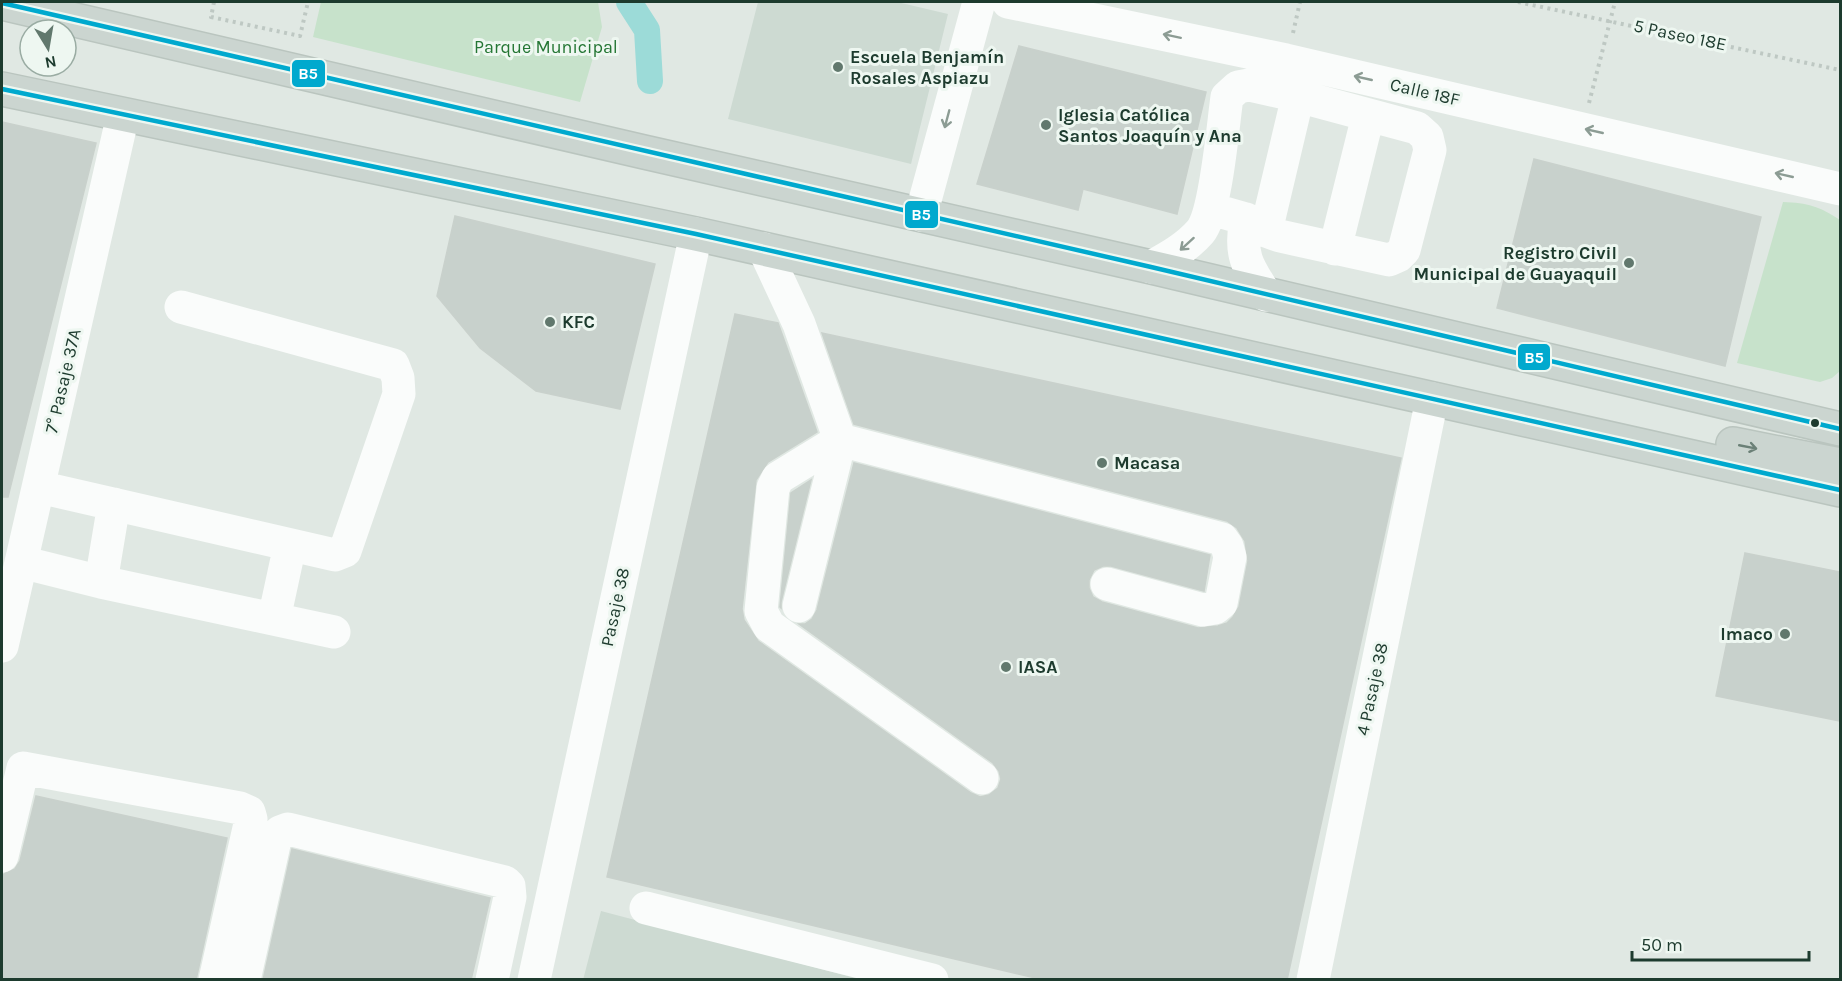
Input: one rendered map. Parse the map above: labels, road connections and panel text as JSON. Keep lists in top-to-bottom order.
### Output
{
  "streets": {
    "street": [
      "Calle 18F",
      "7° Pasaje 37A",
      "Pasaje 38",
      "4 Pasaje 38"
    ],
    "path": ["5 Paseo 18E"]
  },
  "one_way": ["Calle 18F"],
  "parks": ["Parque Municipal"],
  "places": [
    "Escuela Benjamín Rosales Aspiazu",
    "Iglesia Católica Santos Joaquín y Ana",
    "Registro Civil Municipal de Guayaquil",
    "KFC",
    "Macasa",
    "Imaco",
    "IASA"
  ],
  "lines": ["transit line B5"],
  "scale_bar": "50 m",
  "north": "bottom"
}
